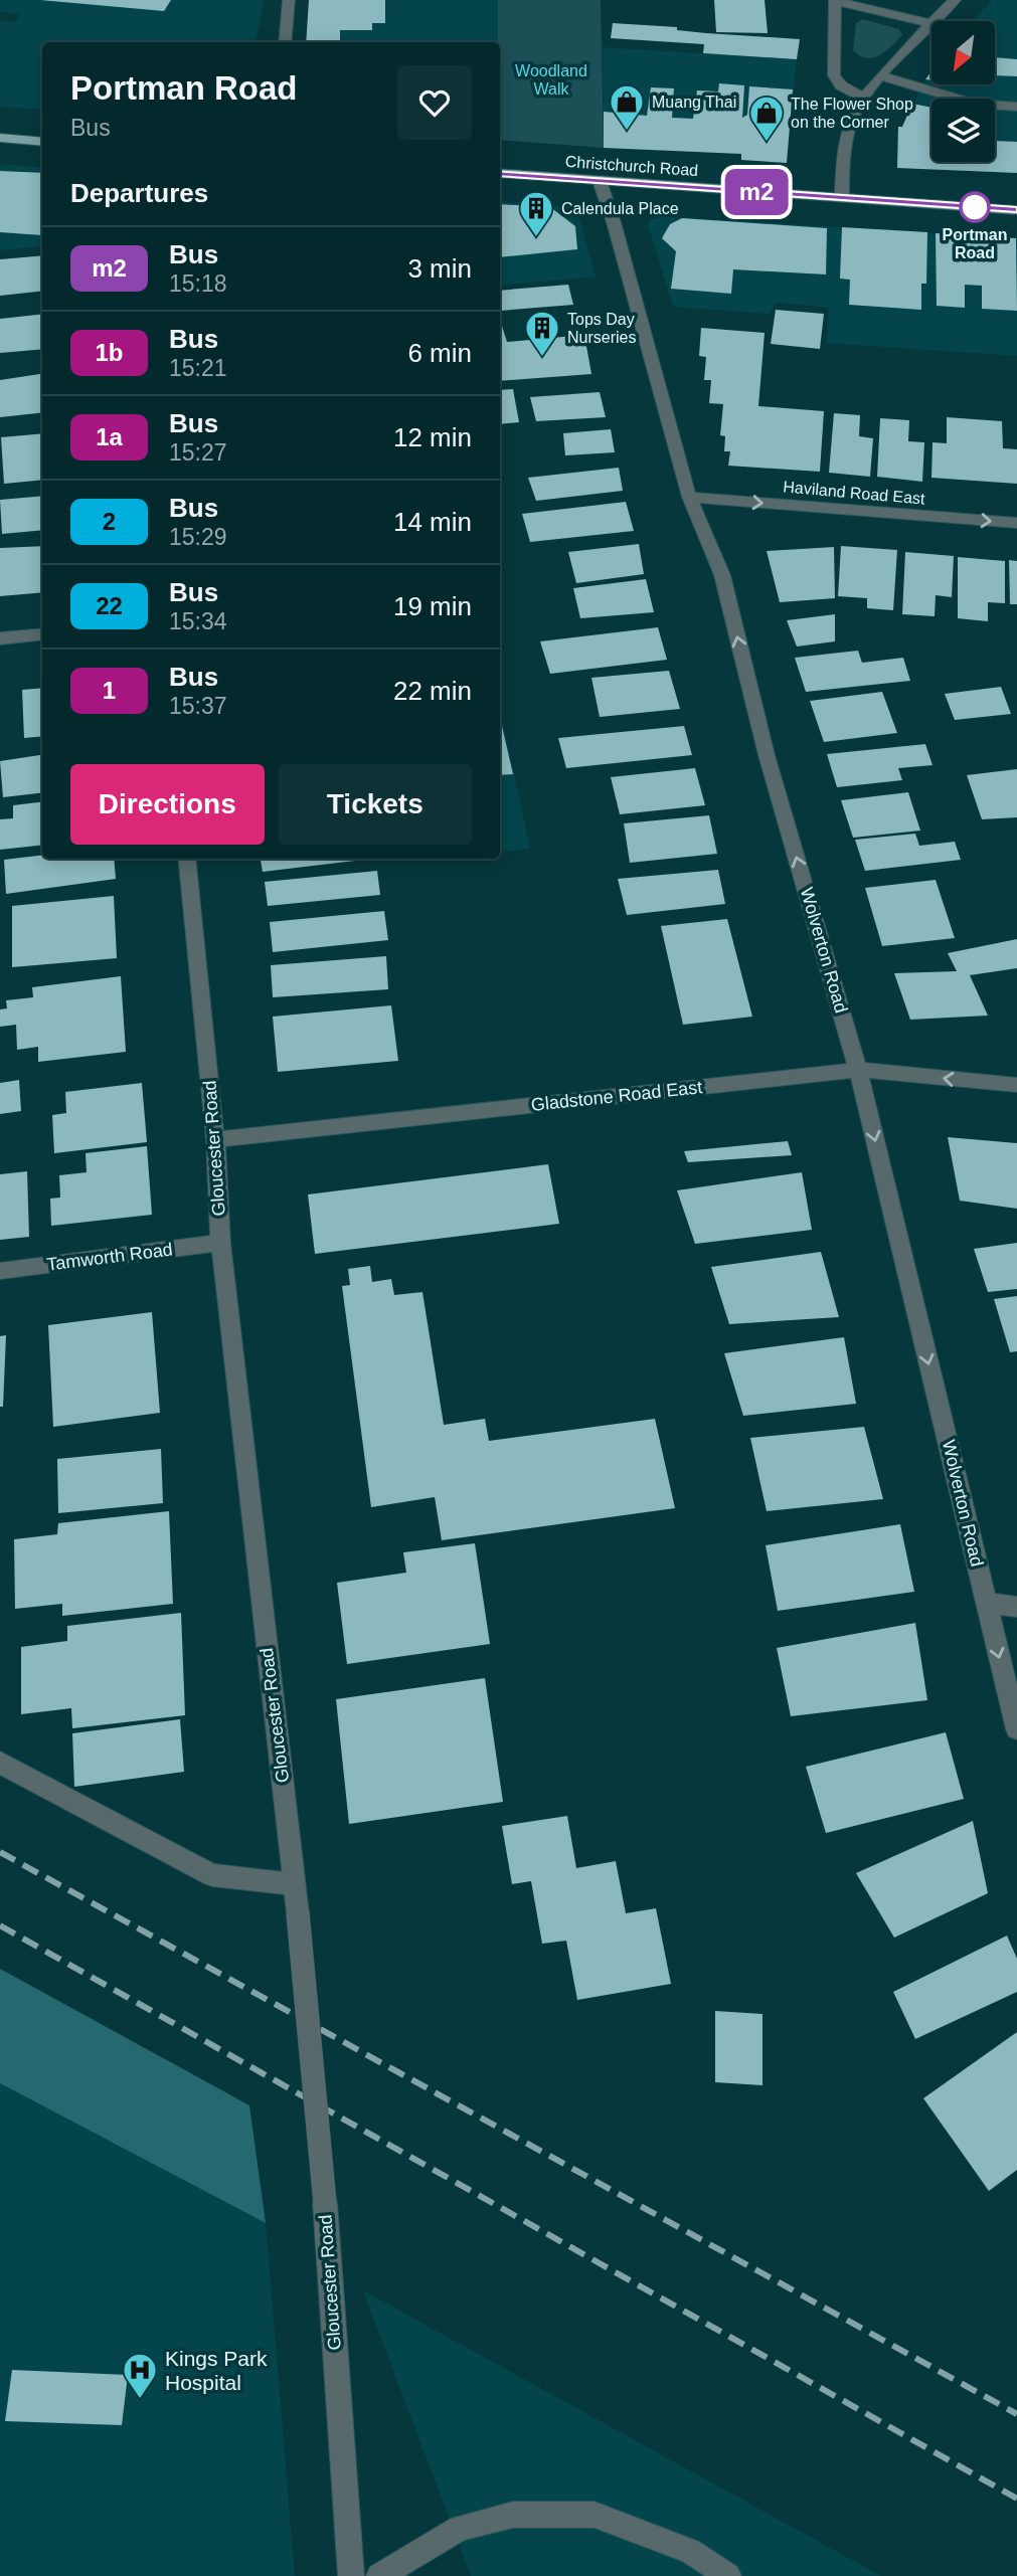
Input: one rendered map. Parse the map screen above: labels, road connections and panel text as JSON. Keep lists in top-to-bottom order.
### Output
{
  "streets": {
    "main road": ["Christchurch Road"],
    "street": [
      "Haviland Road East",
      "Wolverton Road",
      "Gladstone Road East",
      "Gloucester Road",
      "Tamworth Road"
    ]
  },
  "crossings": [
    ["Christchurch Road", "Wolverton Road"],
    ["Haviland Road East", "Wolverton Road"],
    ["Wolverton Road", "Gladstone Road East"],
    ["Gladstone Road East", "Gloucester Road"],
    ["Gloucester Road", "Tamworth Road"]
  ],
  "one_way": ["Haviland Road East"],
  "parks": ["Woodland Walk"],
  "places": {
    "shop": ["Muang Thai", "The Flower Shop on the Corner"],
    "other": ["Portman Road"],
    "building": ["Calendula Place", "Tops Day Nurseries"],
    "hospital": ["Kings Park Hospital"]
  },
  "lines": ["bus line m2"],
  "north": "bottom left",
  "page": {
    "on_map": "m2",
    "heading": [
      ["Portman Road", "Bus"],
      "Departures"
    ],
    "list": [
      {
        "mark": "m2",
        "name": "Bus",
        "note": "15:18",
        "value": "3 min"
      },
      {
        "mark": "1b",
        "name": "Bus",
        "note": "15:21",
        "value": "6 min"
      },
      {
        "mark": "1a",
        "name": "Bus",
        "note": "15:27",
        "value": "12 min"
      },
      {
        "mark": "2",
        "name": "Bus",
        "note": "15:29",
        "value": "14 min"
      },
      {
        "mark": "22",
        "name": "Bus",
        "note": "15:34",
        "value": "19 min"
      },
      {
        "mark": "1",
        "name": "Bus",
        "note": "15:37",
        "value": "22 min"
      }
    ],
    "buttons": ["Directions", "Tickets"]
  }
}
